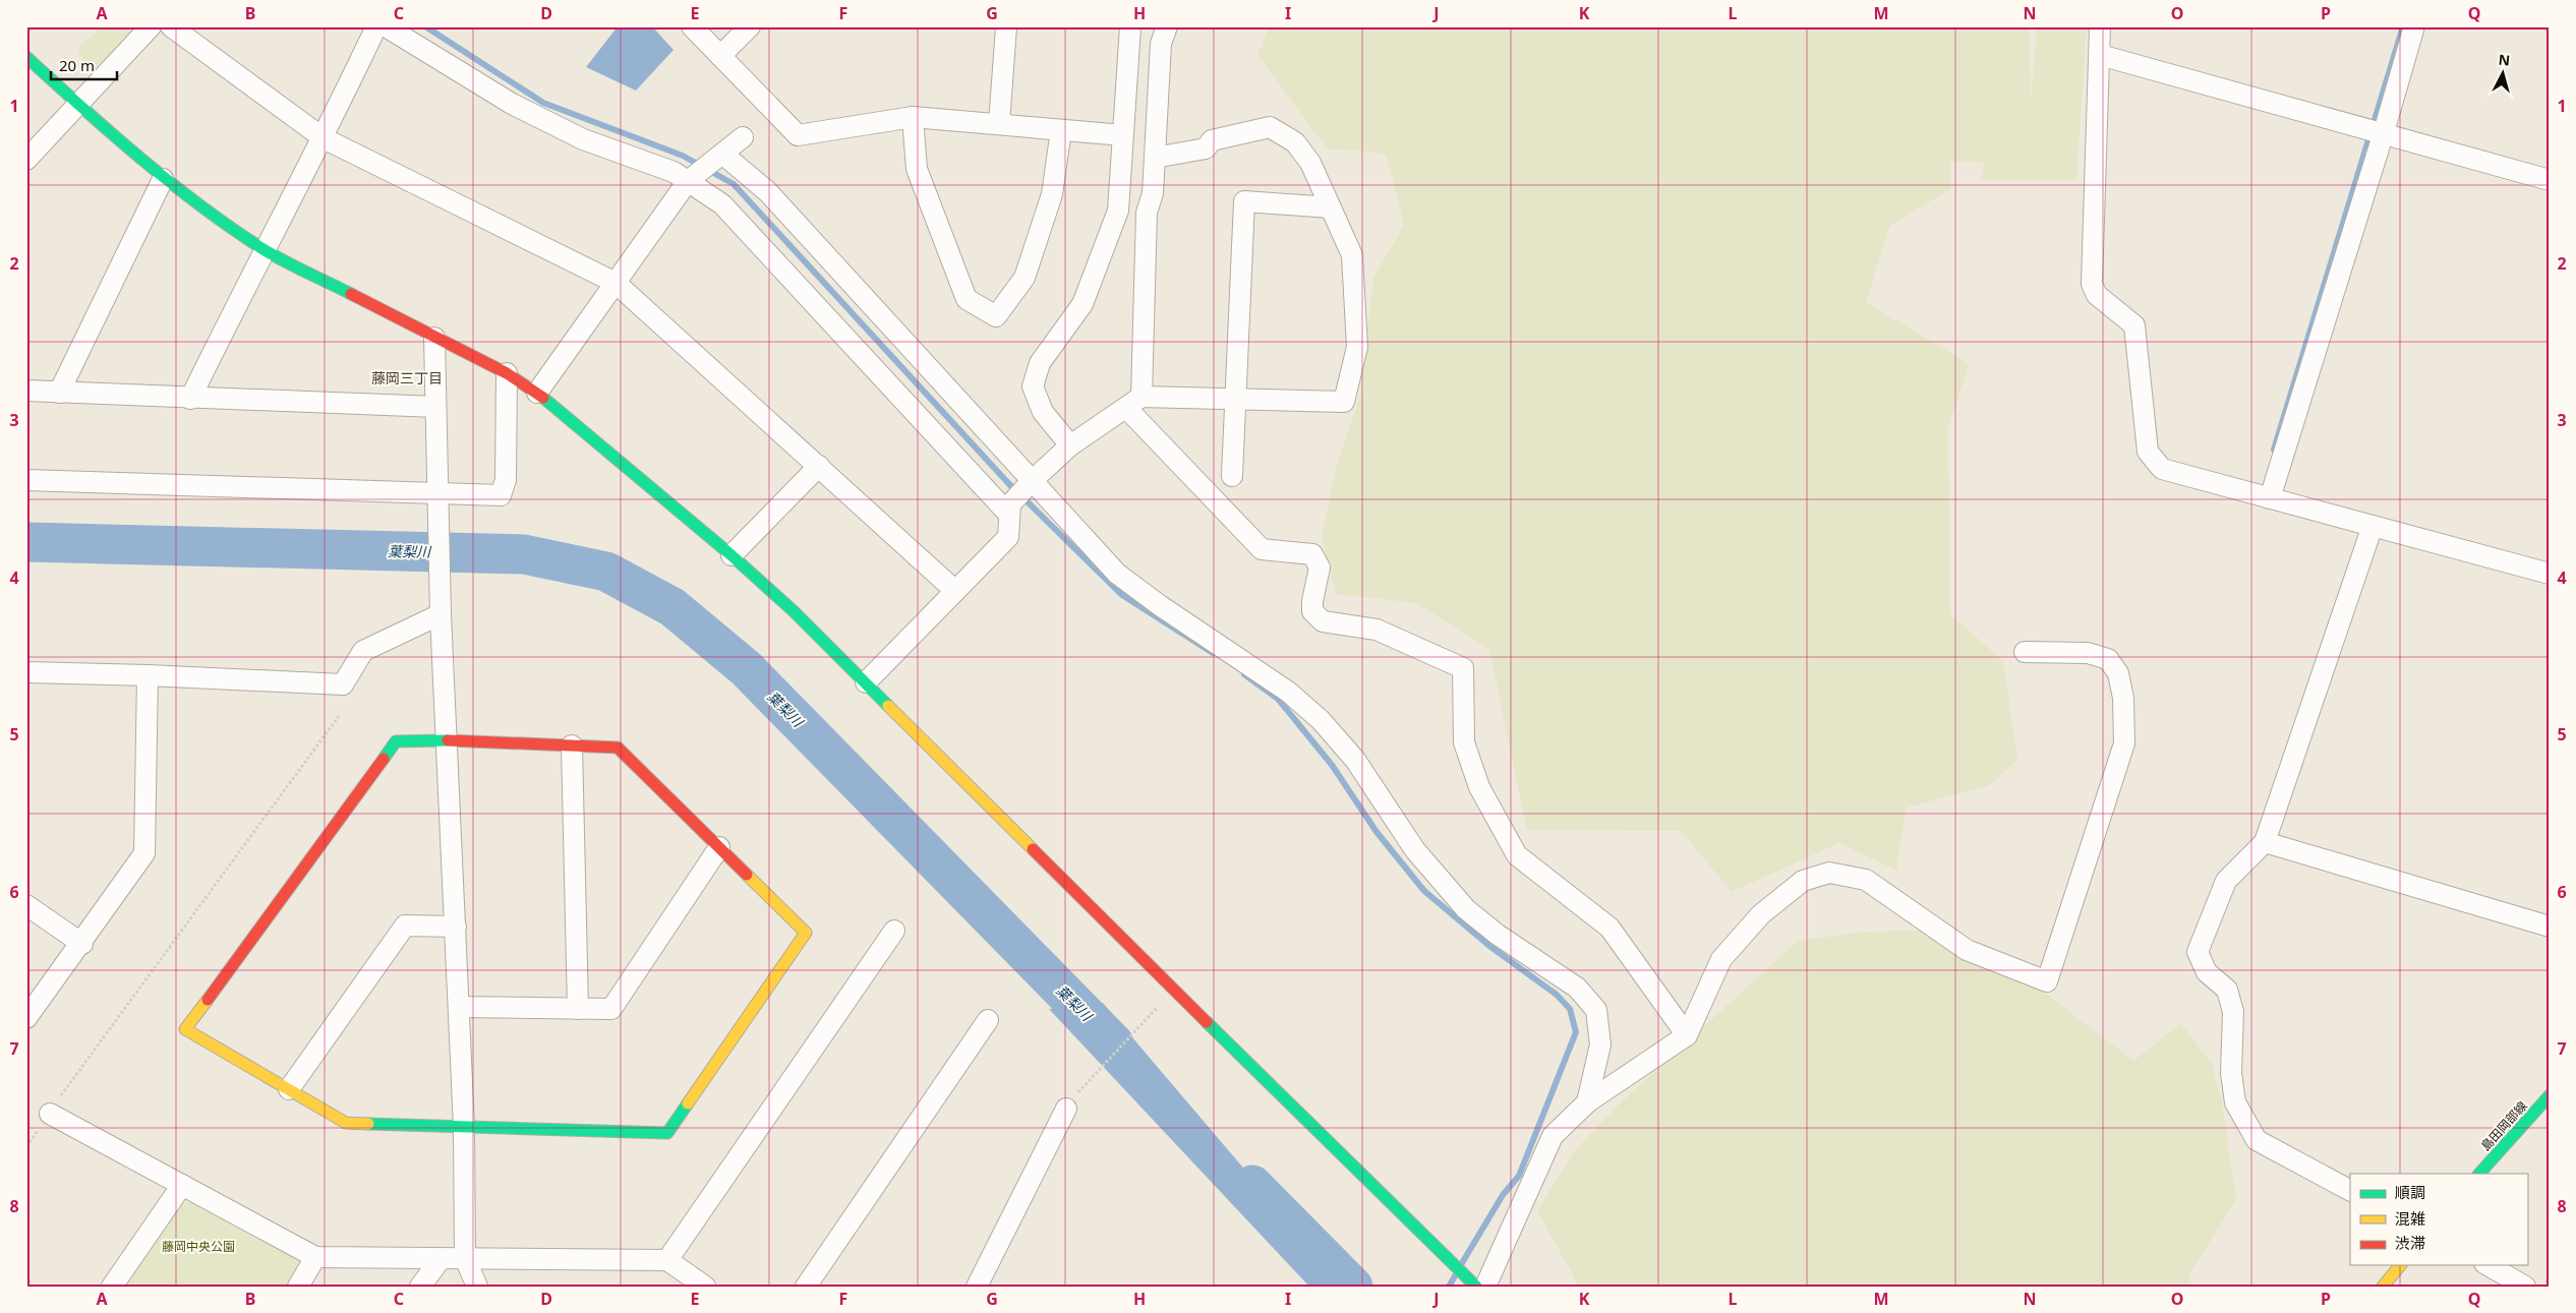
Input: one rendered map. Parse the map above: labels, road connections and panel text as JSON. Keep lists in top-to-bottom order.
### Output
{
  "streets": {
    "street": ["島田岡部線"]
  },
  "districts": ["藤岡三丁目"],
  "water": ["葉梨川"],
  "parks": ["藤岡中央公園"],
  "legend": ["順調", "混雑", "渋滞"],
  "scale_bar": "20 m",
  "north": "top",
  "grid": {
    "columns": [
      "A",
      "B",
      "C",
      "D",
      "E",
      "F",
      "G",
      "H",
      "I",
      "J",
      "K",
      "L",
      "M",
      "N",
      "O",
      "P",
      "Q"
    ],
    "rows": [
      "1",
      "2",
      "3",
      "4",
      "5",
      "6",
      "7",
      "8"
    ]
  }
}
